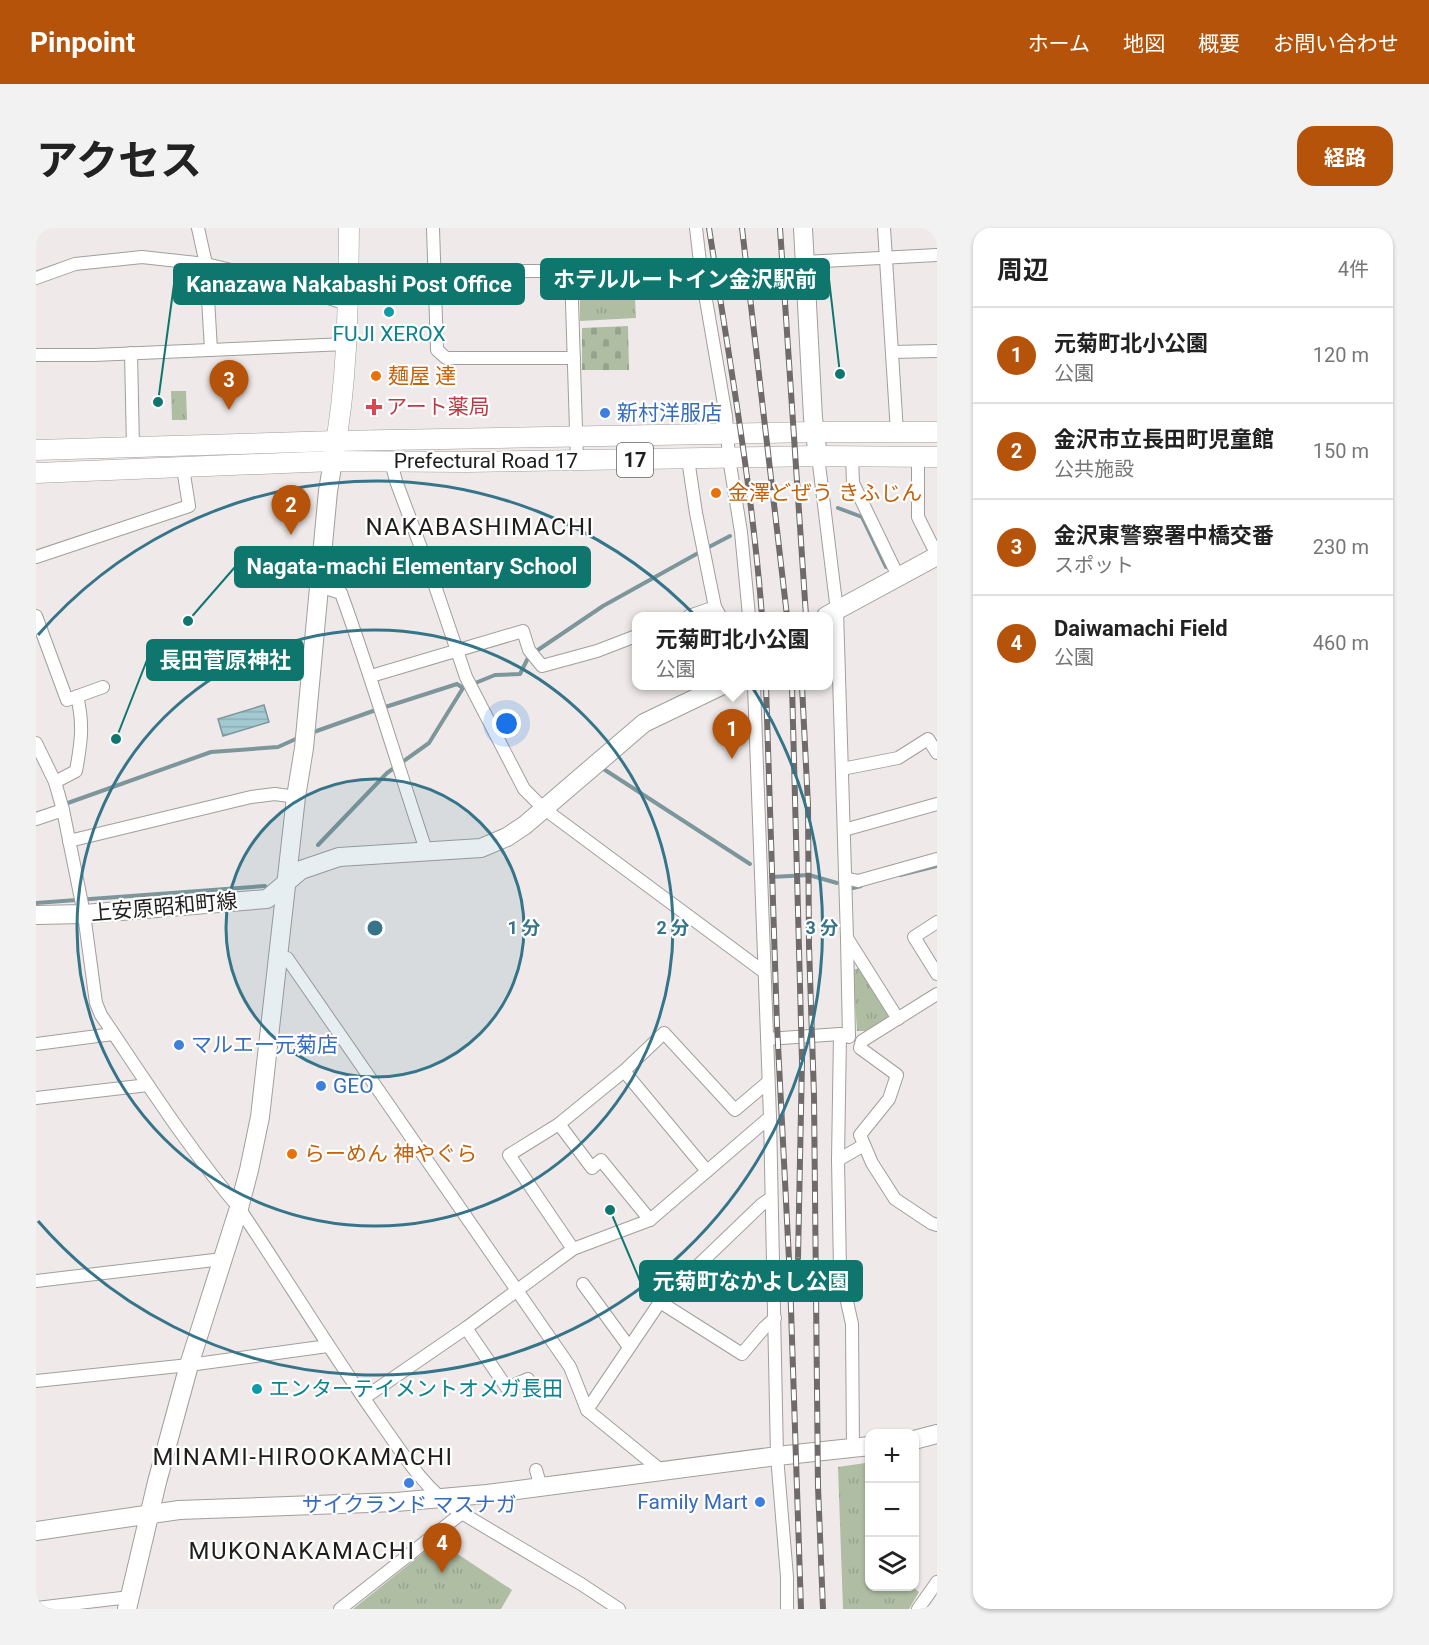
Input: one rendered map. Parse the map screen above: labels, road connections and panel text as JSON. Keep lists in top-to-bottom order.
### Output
{
  "streets": {
    "main road": ["17", "Prefectural Road 17"],
    "street": ["上安原昭和町線"]
  },
  "districts": ["NAKABASHIMACHI", "MINAMI-HIROOKAMACHI", "MUKONAKAMACHI"],
  "places": {
    "other": [
      "FUJI XEROX",
      "ホテルルートイン金沢駅前",
      "麺屋 達",
      "Kanazawa Nakabashi Post Office",
      "新村洋服店",
      "金澤どぜう きふじん",
      "Nagata-machi Elementary School",
      "長田菅原神社",
      "マルエー元菊店",
      "GEO",
      "らーめん 神やぐら",
      "元菊町なかよし公園",
      "エンターテイメントオメガ長田",
      "サイクランド マスナガ",
      "Family Mart"
    ],
    "health": ["アート薬局"]
  },
  "page": {
    "header": "Pinpoint",
    "nav": [
      "ホーム",
      "地図",
      "概要",
      "お問い合わせ"
    ],
    "title": "アクセス",
    "buttons": "経路",
    "heading": ["周辺", "4件"],
    "list": [
      {
        "mark": "1",
        "name": "元菊町北小公園",
        "note": "公園",
        "value": "120 m"
      },
      {
        "mark": "2",
        "name": "金沢市立長田町児童館",
        "note": "公共施設",
        "value": "150 m"
      },
      {
        "mark": "3",
        "name": "金沢東警察署中橋交番",
        "note": "スポット",
        "value": "230 m"
      },
      {
        "mark": "4",
        "name": "Daiwamachi Field",
        "note": "公園",
        "value": "460 m"
      }
    ],
    "pins": [
      "3",
      "2",
      "1",
      "4"
    ],
    "popup": ["元菊町北小公園", "公園"],
    "map_buttons": ["+", "−"]
  },
  "rings": ["1 分", "2 分", "3 分"]
}
